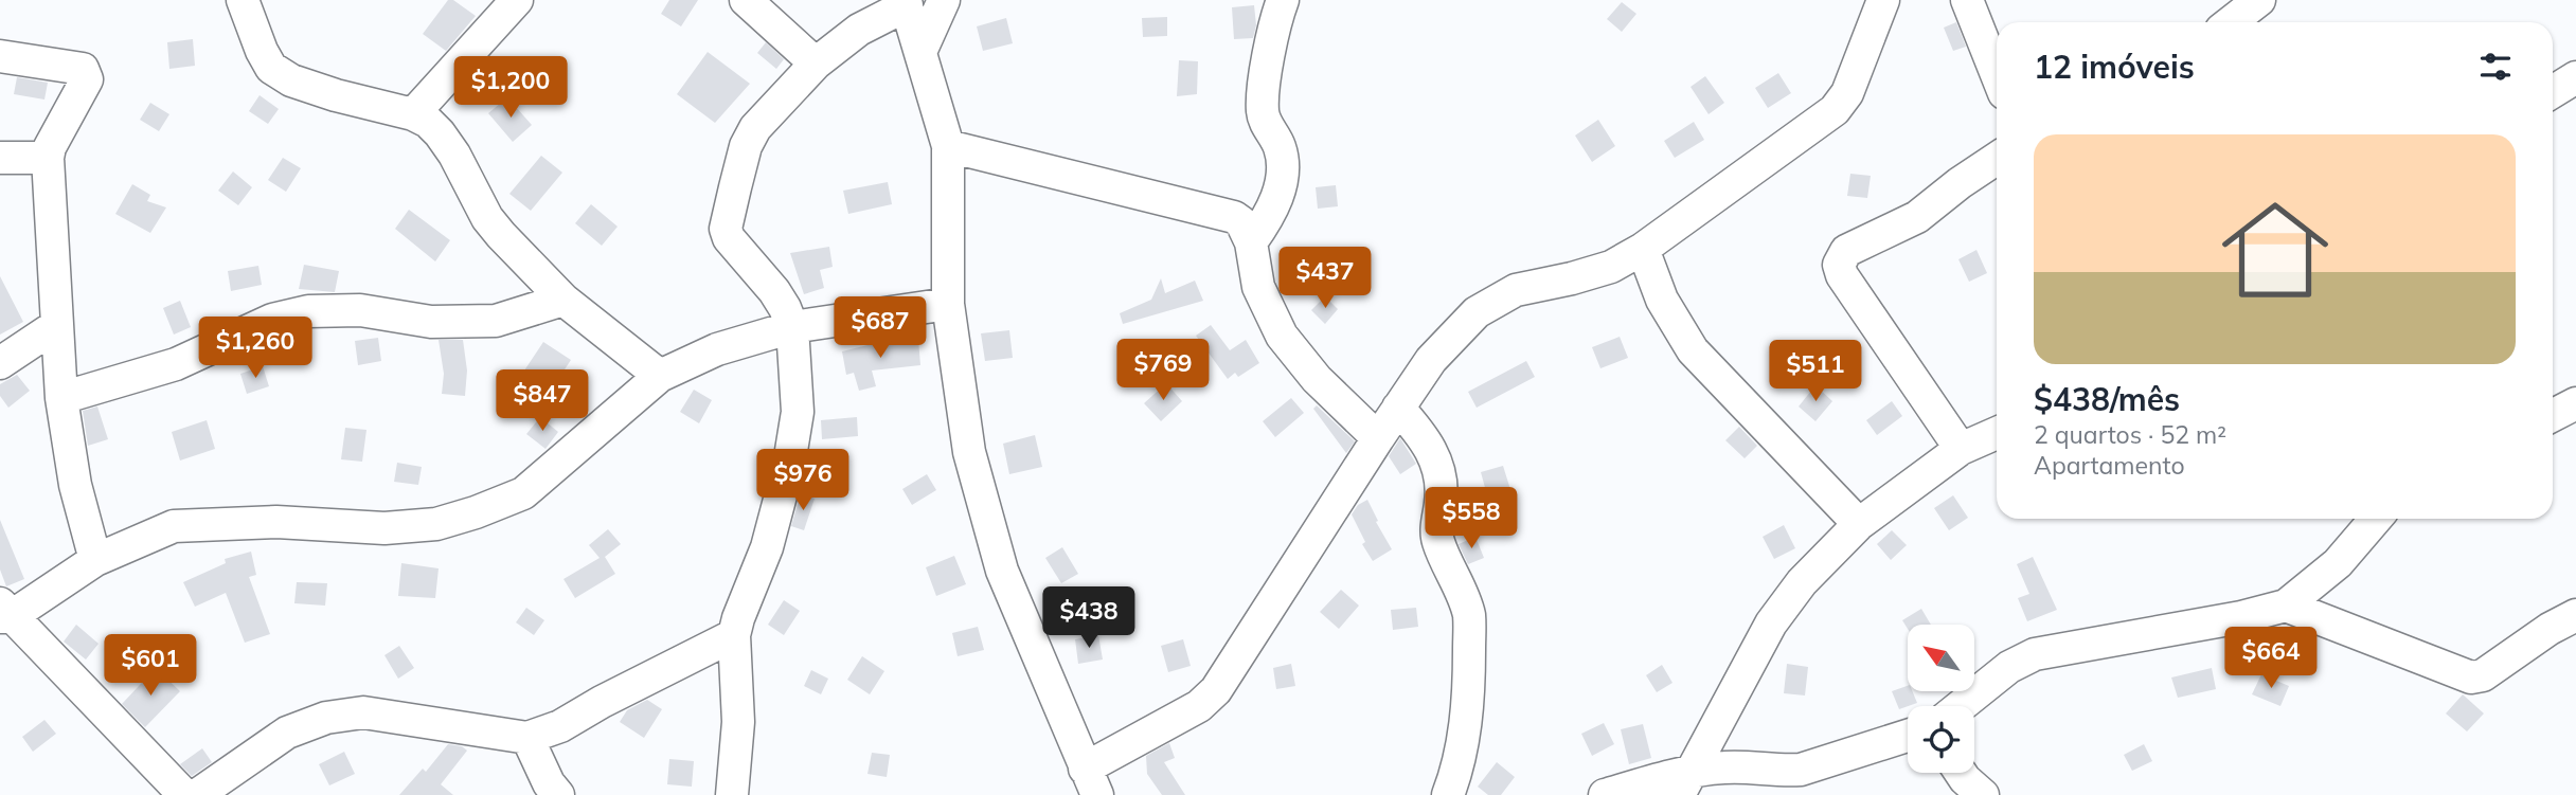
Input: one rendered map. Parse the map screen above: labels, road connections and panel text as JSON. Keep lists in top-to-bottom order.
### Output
{
  "north": "top left",
  "page": {
    "heading": "12 imóveis",
    "price": [
      "$1,200",
      "$437",
      "$687",
      "$1,260",
      "$769",
      "$511",
      "$847",
      "$976",
      "$558",
      "$438",
      "$664",
      "$601"
    ],
    "list": [
      {
        "name": "$438/mês",
        "note": "2 quartos · 52 m² · Apartamento"
      }
    ]
  }
}
